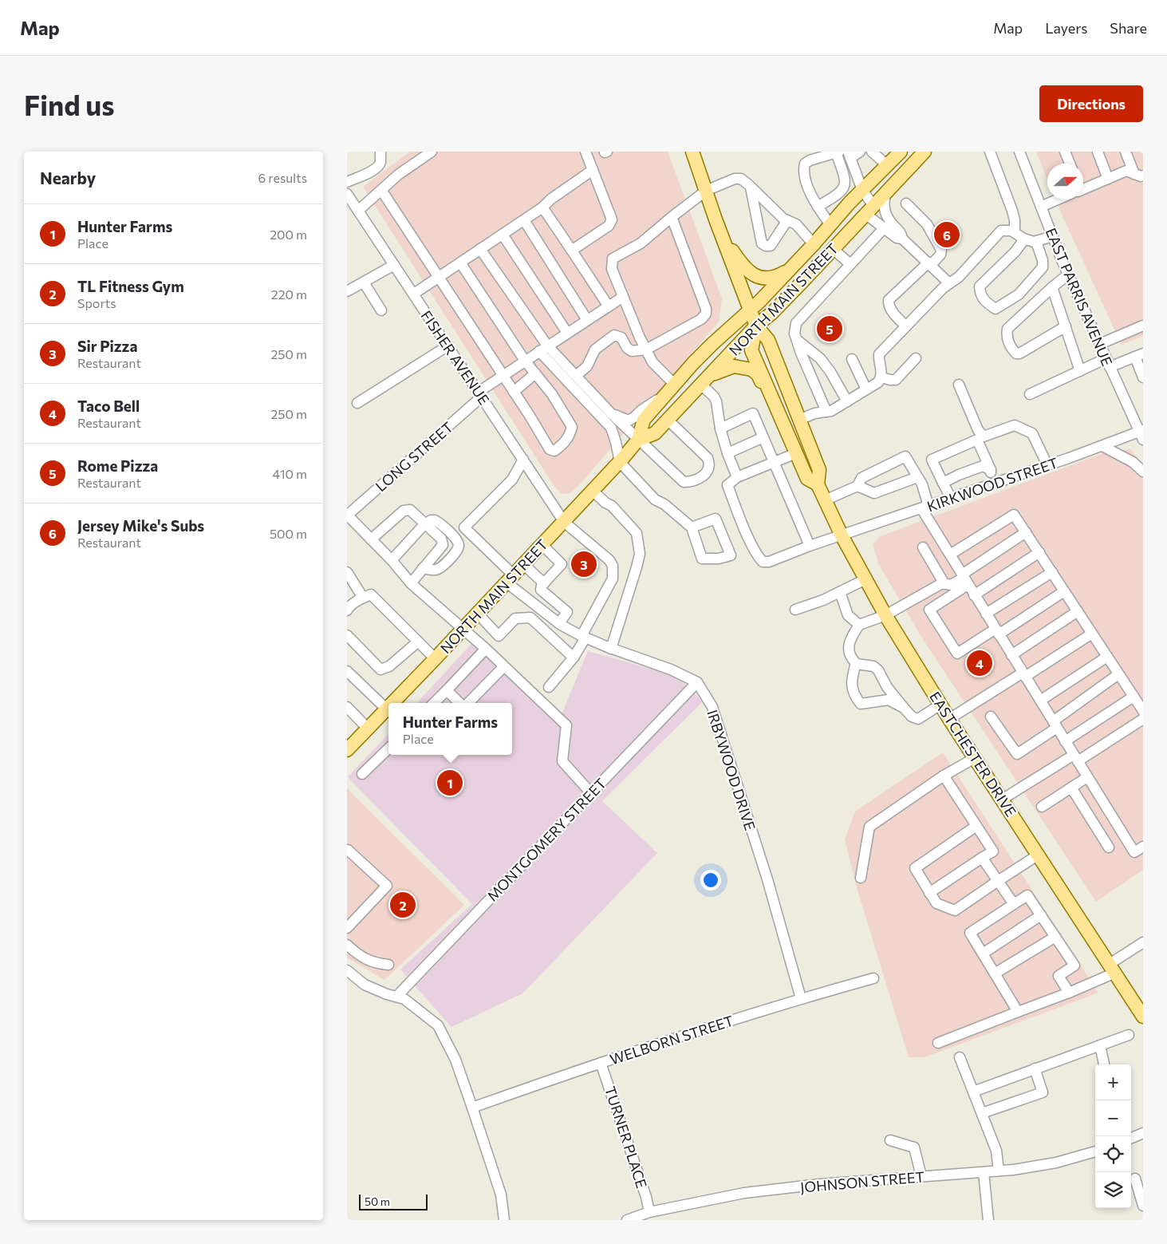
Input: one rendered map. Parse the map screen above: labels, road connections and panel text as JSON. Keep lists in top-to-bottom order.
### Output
{
  "streets": {
    "main road": ["NORTH MAIN STREET", "EASTCHESTER DRIVE"],
    "street": [
      "EAST PARRIS AVENUE",
      "FISHER AVENUE",
      "LONG STREET",
      "KIRKWOOD STREET",
      "IRBYWOOD DRIVE",
      "MONTGOMERY STREET",
      "WELBORN STREET",
      "TURNER PLACE",
      "JOHNSON STREET"
    ]
  },
  "crossings": [
    ["EAST PARRIS AVENUE", "KIRKWOOD STREET"],
    ["NORTH MAIN STREET", "FISHER AVENUE"],
    ["NORTH MAIN STREET", "EASTCHESTER DRIVE"],
    ["FISHER AVENUE", "LONG STREET"],
    ["KIRKWOOD STREET", "EASTCHESTER DRIVE"],
    ["IRBYWOOD DRIVE", "MONTGOMERY STREET"],
    ["IRBYWOOD DRIVE", "WELBORN STREET"],
    ["WELBORN STREET", "TURNER PLACE"],
    ["TURNER PLACE", "JOHNSON STREET"]
  ],
  "scale_bar": "50 m",
  "north": "right",
  "page": {
    "header": "Map",
    "nav": ["Map", "Layers", "Share"],
    "buttons": "Directions",
    "title": "Find us",
    "heading": ["Nearby", "6 results"],
    "list": [
      {
        "mark": "1",
        "name": "Hunter Farms",
        "note": "Place",
        "value": "200 m"
      },
      {
        "mark": "2",
        "name": "TL Fitness Gym",
        "note": "Sports",
        "value": "220 m"
      },
      {
        "mark": "3",
        "name": "Sir Pizza",
        "note": "Restaurant",
        "value": "250 m"
      },
      {
        "mark": "4",
        "name": "Taco Bell",
        "note": "Restaurant",
        "value": "250 m"
      },
      {
        "mark": "5",
        "name": "Rome Pizza",
        "note": "Restaurant",
        "value": "410 m"
      },
      {
        "mark": "6",
        "name": "Jersey Mike's Subs",
        "note": "Restaurant",
        "value": "500 m"
      }
    ],
    "pins": [
      "6",
      "5",
      "3",
      "4",
      "1",
      "2"
    ],
    "popup": ["Hunter Farms", "Place"],
    "map_buttons": ["+", "−"],
    "scale": "50 m"
  }
}
